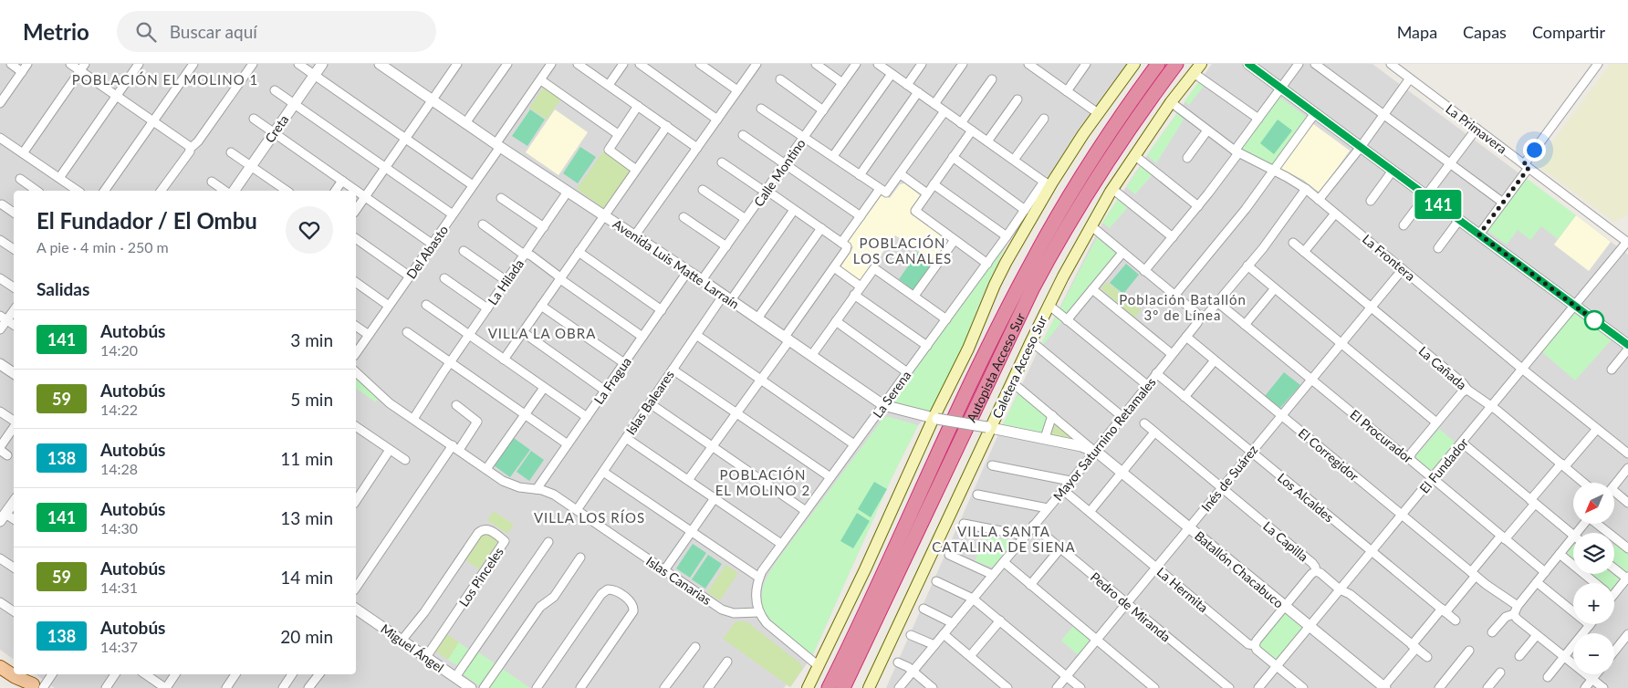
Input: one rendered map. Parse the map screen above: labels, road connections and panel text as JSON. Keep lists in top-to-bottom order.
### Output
{
  "streets": {
    "highway": ["Autopista Acceso Sur"],
    "main road": ["Caletera Acceso Sur"],
    "street": [
      "Creta",
      "La Primavera",
      "Calle Montino",
      "Del Abasto",
      "La Frontera",
      "Avenida Luis Matte Larraín",
      "La Hilada",
      "La Cañada",
      "La Fragua",
      "La Serena",
      "Islas Baleares",
      "El Procurador",
      "Mayor Saturnino Retamales",
      "El Corregidor",
      "El Fundador",
      "Inés de Suárez",
      "Los Alcaldes",
      "La Capilla",
      "Batallón Chacabuco",
      "Los Pinceles",
      "Islas Canarias",
      "La Hermita",
      "Pedro de Miranda",
      "Miguel Ángel"
    ]
  },
  "crossings": [
    ["La Primavera", "El Fundador"],
    ["Calle Montino", "Avenida Luis Matte Larraín"],
    ["Del Abasto", "Avenida Luis Matte Larraín"],
    ["La Frontera", "Caletera Acceso Sur"],
    ["La Frontera", "Mayor Saturnino Retamales"],
    ["La Frontera", "El Fundador"],
    ["La Frontera", "Inés de Suárez"],
    ["Avenida Luis Matte Larraín", "La Hilada"],
    ["Avenida Luis Matte Larraín", "Caletera Acceso Sur"],
    ["Avenida Luis Matte Larraín", "La Fragua"],
    ["Avenida Luis Matte Larraín", "La Serena"],
    ["Avenida Luis Matte Larraín", "Islas Baleares"],
    ["Avenida Luis Matte Larraín", "Batallón Chacabuco"],
    ["La Hilada", "Islas Canarias"],
    ["Caletera Acceso Sur", "Batallón Chacabuco"],
    ["La Cañada", "El Fundador"],
    ["La Cañada", "Inés de Suárez"],
    ["La Fragua", "Islas Canarias"],
    ["La Serena", "Islas Canarias"],
    ["Islas Baleares", "Islas Canarias"],
    ["El Procurador", "Mayor Saturnino Retamales"],
    ["El Procurador", "El Fundador"],
    ["El Procurador", "Inés de Suárez"],
    ["Mayor Saturnino Retamales", "El Corregidor"],
    ["Mayor Saturnino Retamales", "Los Alcaldes"],
    ["Mayor Saturnino Retamales", "Batallón Chacabuco"],
    ["Mayor Saturnino Retamales", "La Hermita"],
    ["Mayor Saturnino Retamales", "Pedro de Miranda"],
    ["El Corregidor", "El Fundador"],
    ["El Corregidor", "Inés de Suárez"],
    ["El Fundador", "Los Alcaldes"],
    ["El Fundador", "La Capilla"],
    ["El Fundador", "Batallón Chacabuco"],
    ["El Fundador", "La Hermita"],
    ["Inés de Suárez", "Los Alcaldes"],
    ["Inés de Suárez", "La Capilla"],
    ["Inés de Suárez", "Batallón Chacabuco"],
    ["Inés de Suárez", "La Hermita"],
    ["Inés de Suárez", "Pedro de Miranda"],
    ["Los Pinceles", "Miguel Ángel"]
  ],
  "districts": [
    "POBLACIÓN EL MOLINO 1",
    "POBLACIÓN LOS CANALES",
    "Población Batallón 3º de Línea",
    "VILLA LA OBRA",
    "POBLACIÓN EL MOLINO 2",
    "VILLA LOS RÍOS",
    "VILLA SANTA CATALINA DE SIENA"
  ],
  "lines": ["bus line 141"],
  "north": "bottom left",
  "page": {
    "header": "Metrio",
    "search": "Buscar aquí",
    "nav": ["Mapa", "Capas", "Compartir"],
    "on_map": "141",
    "heading": [
      ["El Fundador / El Ombu", "A pie · 4 min · 250 m"],
      "Salidas"
    ],
    "list": [
      {
        "mark": "141",
        "name": "Autobús",
        "note": "14:20",
        "value": "3 min"
      },
      {
        "mark": "59",
        "name": "Autobús",
        "note": "14:22",
        "value": "5 min"
      },
      {
        "mark": "138",
        "name": "Autobús",
        "note": "14:28",
        "value": "11 min"
      },
      {
        "mark": "141",
        "name": "Autobús",
        "note": "14:30",
        "value": "13 min"
      },
      {
        "mark": "59",
        "name": "Autobús",
        "note": "14:31",
        "value": "14 min"
      },
      {
        "mark": "138",
        "name": "Autobús",
        "note": "14:37",
        "value": "20 min"
      }
    ],
    "map_buttons": ["+", "−"]
  }
}
